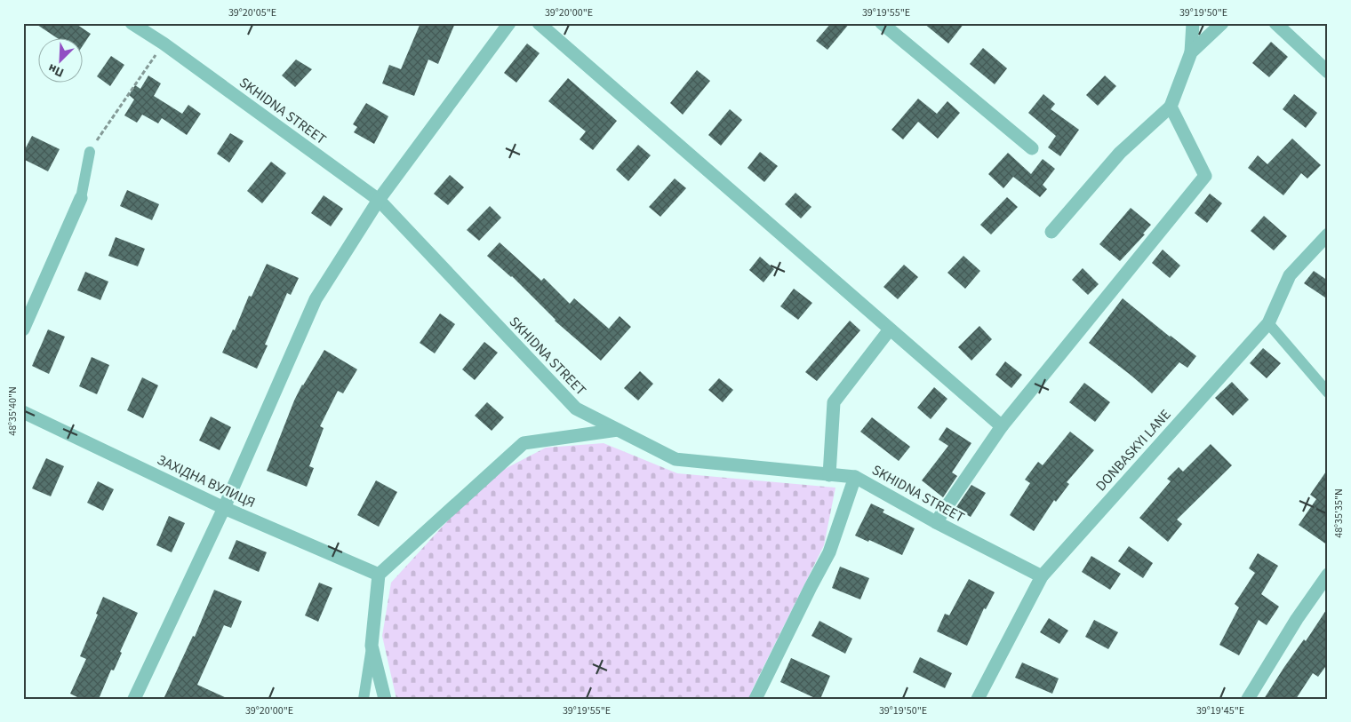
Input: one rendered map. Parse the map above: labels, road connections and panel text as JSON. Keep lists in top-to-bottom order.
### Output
{
  "streets": {
    "street": ["SKHIDNA STREET", "DONBASKYI LANE", "ЗАХІДНА ВУЛИЦЯ"]
  },
  "crossings": [
    ["SKHIDNA STREET", "DONBASKYI LANE"]
  ],
  "north": "bottom left",
  "coordinates": [
    "39°20'05\"E",
    "39°20'00\"E",
    "39°19'55\"E",
    "39°19'50\"E",
    "48°35'40\"N",
    "48°35'35\"N",
    "39°19'45\"E"
  ]
}
